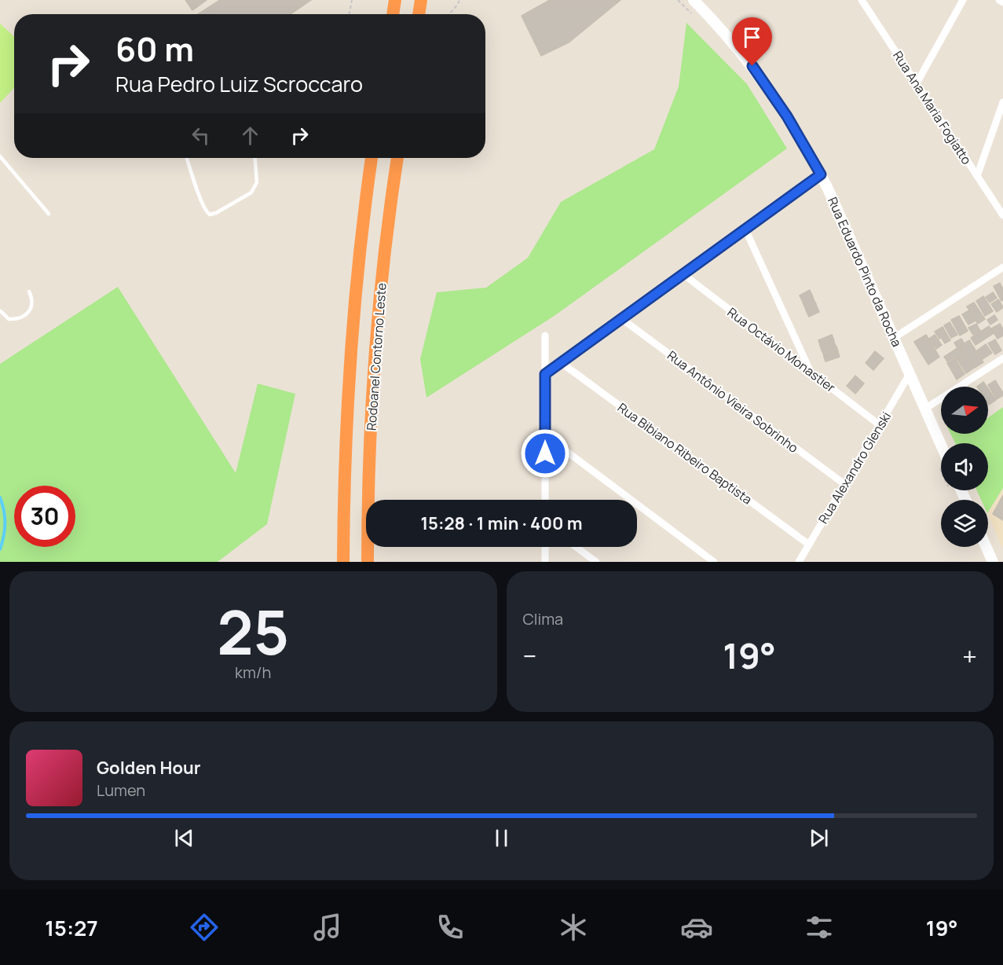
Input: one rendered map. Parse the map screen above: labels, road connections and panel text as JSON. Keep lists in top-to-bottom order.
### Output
{
  "streets": {
    "highway": ["Rodoanel Contorno Leste"],
    "main road": ["Rua Eduardo Pinto da Rocha"],
    "street": [
      "Rua Ana Maria Fogiatto",
      "Rua Octávio Monastier",
      "Rua Antônio Vieira Sobrinho",
      "Rua Bibiano Ribeiro Baptista",
      "Rua Alexandro Glenski"
    ]
  },
  "crossings": [
    ["Rua Eduardo Pinto da Rocha", "Rua Alexandro Glenski"],
    ["Rua Octávio Monastier", "Rua Alexandro Glenski"],
    ["Rua Antônio Vieira Sobrinho", "Rua Alexandro Glenski"],
    ["Rua Bibiano Ribeiro Baptista", "Rua Alexandro Glenski"]
  ],
  "north": "right",
  "page": {
    "turn": ["60 m", "Rua Pedro Luiz Scroccaro"],
    "limit": "30",
    "trip": "15:28 · 1 min · 400 m",
    "tile": [
      ["25", "km/h"],
      "Clima"
    ],
    "heat": ["−", "19°", "+"],
    "song": ["Golden Hour", "Lumen"],
    "tabs": ["15:27", "19°"]
  }
}
